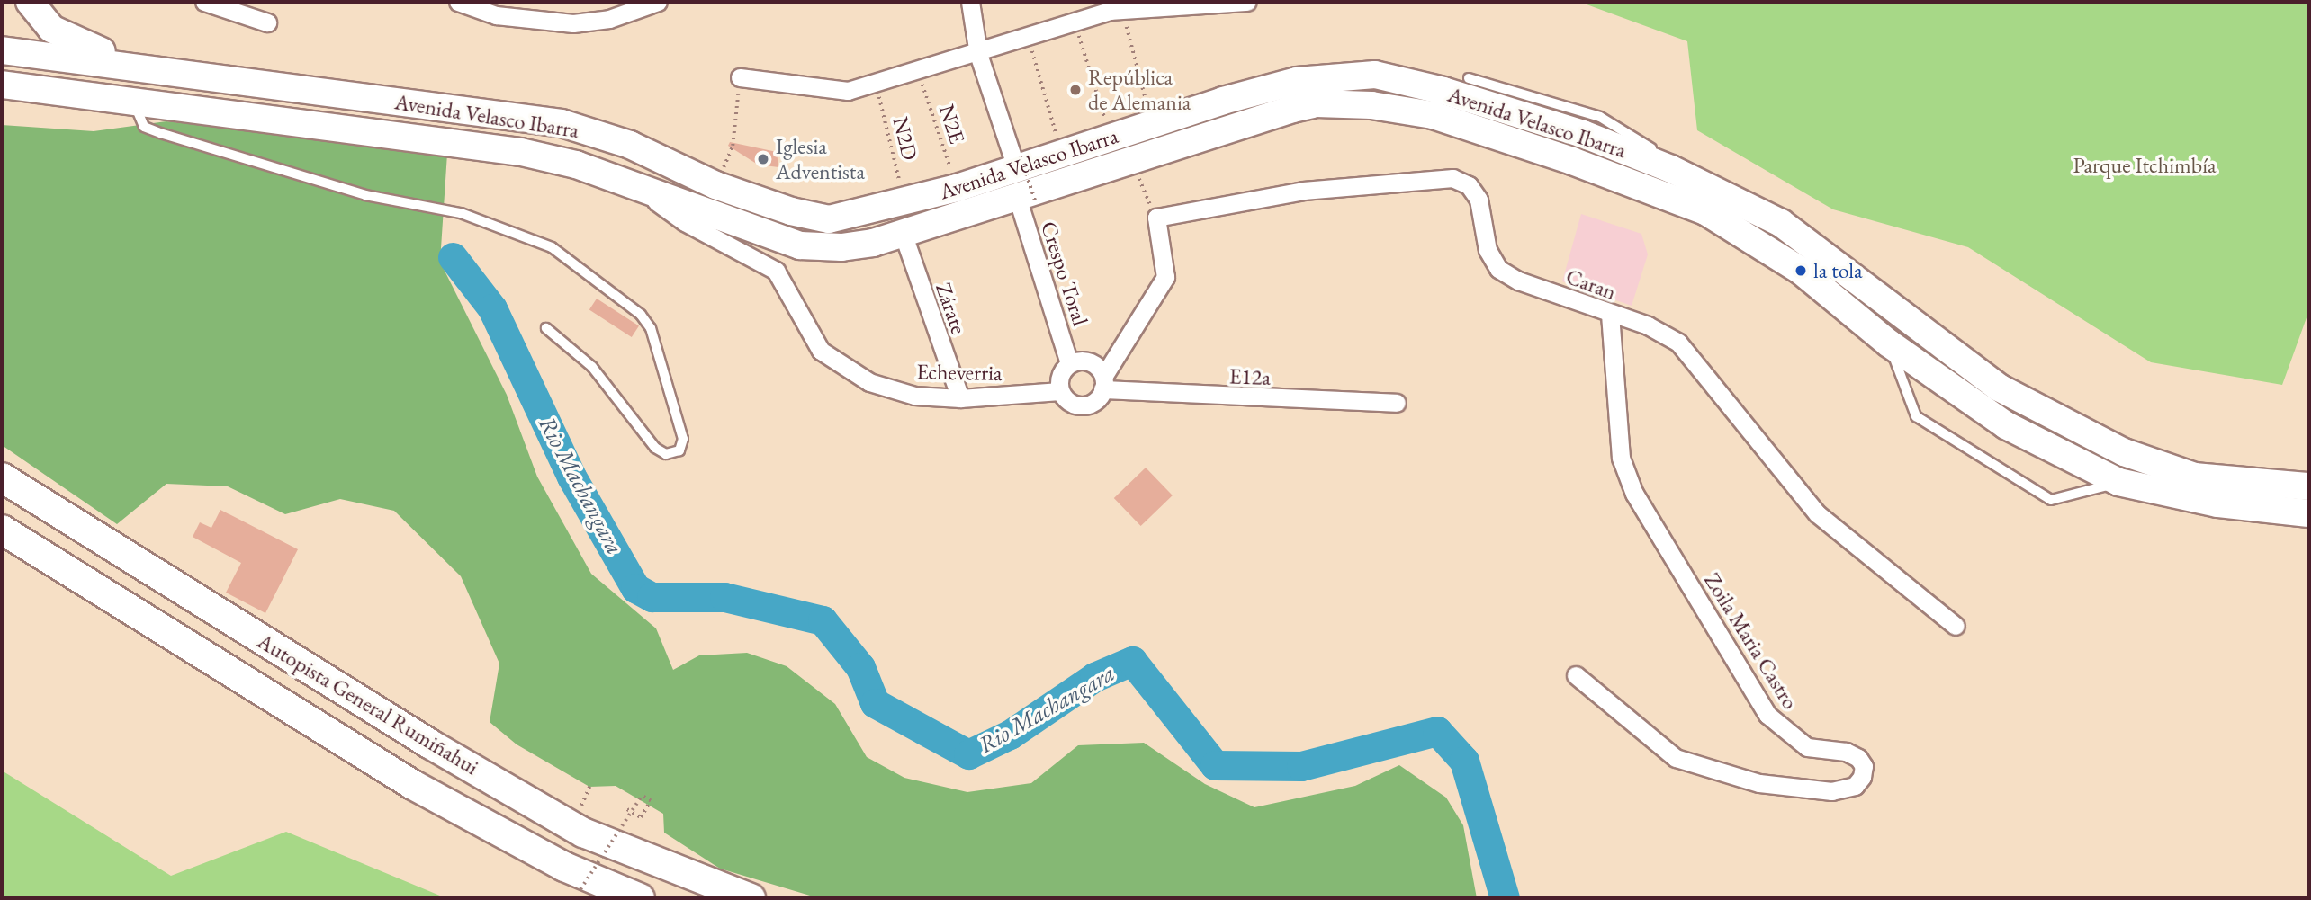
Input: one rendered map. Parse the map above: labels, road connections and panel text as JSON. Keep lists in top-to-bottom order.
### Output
{
  "streets": {
    "highway": ["Autopista General Rumiñahui"],
    "main road": ["Avenida Velasco Ibarra"],
    "street": [
      "Crespo Toral",
      "Caran",
      "Zárate",
      "Echeverria",
      "E12a",
      "Zoila Maria Castro"
    ],
    "path": ["N2E", "N2D"]
  },
  "crossings": [
    ["Avenida Velasco Ibarra", "N2E"],
    ["Avenida Velasco Ibarra", "N2D"],
    ["Avenida Velasco Ibarra", "Crespo Toral"],
    ["Avenida Velasco Ibarra", "Zárate"],
    ["Avenida Velasco Ibarra", "Echeverria"],
    ["Crespo Toral", "Echeverria"],
    ["Crespo Toral", "E12a"],
    ["Caran", "Zoila Maria Castro"],
    ["Zárate", "Echeverria"],
    ["Echeverria", "E12a"]
  ],
  "water": ["Rio Machangara"],
  "parks": ["Parque Itchimbía"],
  "places": ["República de Alemania", "Iglesia Adventista", "la tola"]
}
